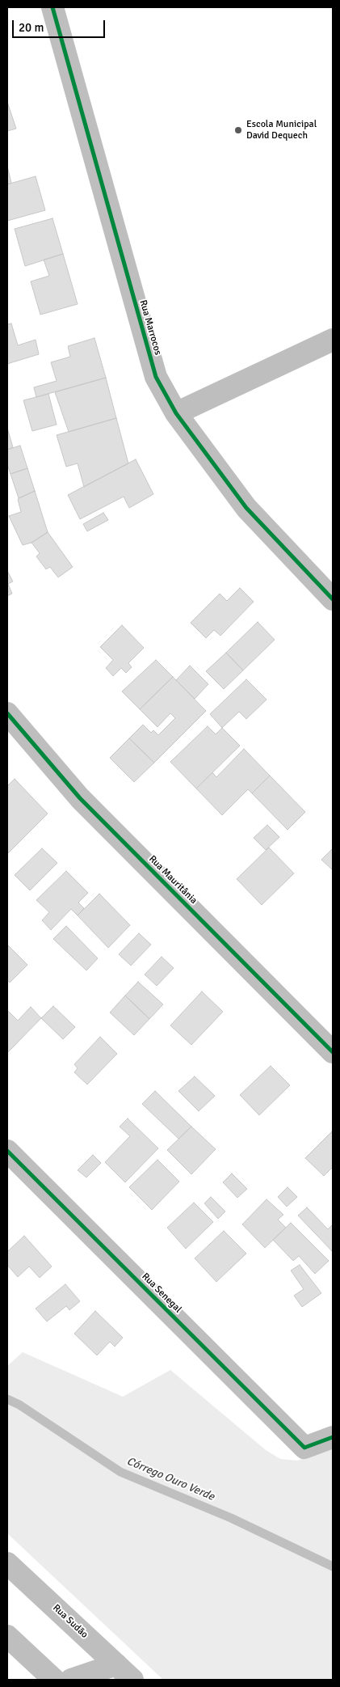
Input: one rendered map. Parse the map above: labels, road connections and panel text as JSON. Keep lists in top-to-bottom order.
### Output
{
  "streets": {
    "street": [
      "Rua Marrocos",
      "Rua Mauritânia",
      "Rua Senegal",
      "Rua Sudão"
    ]
  },
  "water": ["Córrego Ouro Verde"],
  "places": ["Escola Municipal David Dequech"],
  "scale_bar": "20 m"
}
